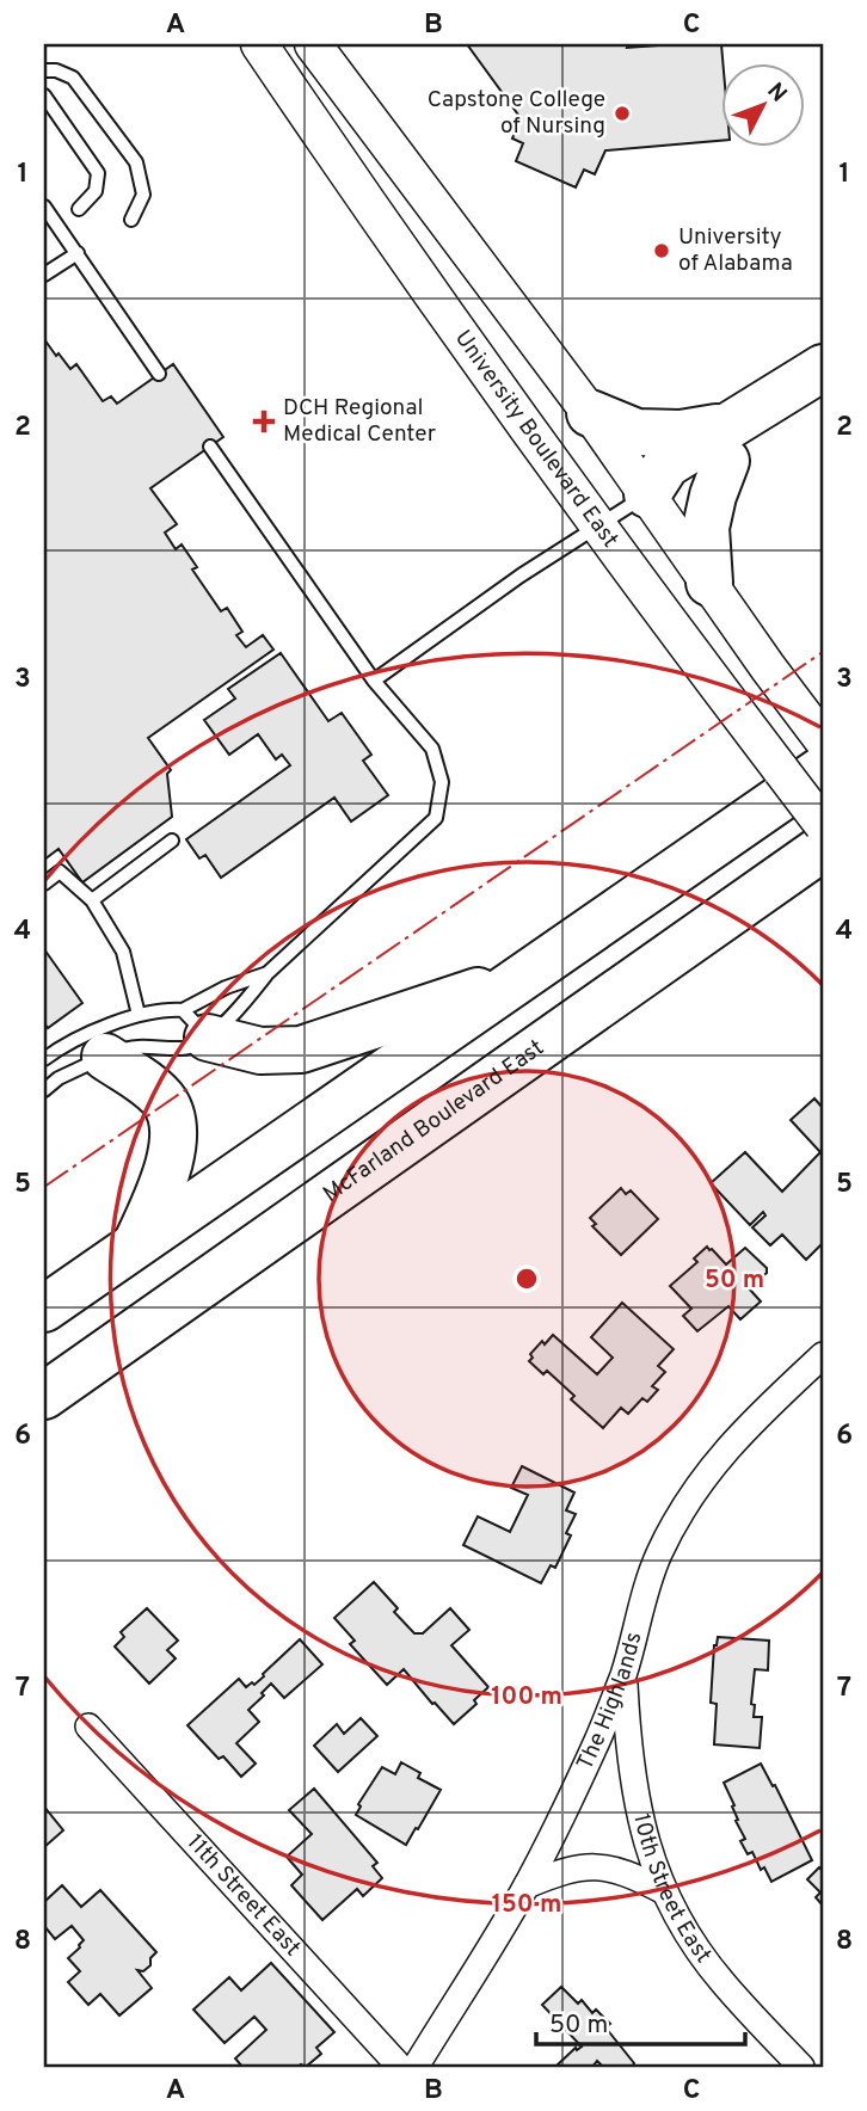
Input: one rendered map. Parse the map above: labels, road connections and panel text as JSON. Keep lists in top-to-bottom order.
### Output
{
  "streets": {
    "highway": ["McFarland Boulevard East"],
    "main road": ["University Boulevard East"],
    "street": ["The Highlands", "10th Street East", "11th Street East"]
  },
  "crossings": [
    ["The Highlands", "10th Street East"]
  ],
  "places": {
    "other": ["Capstone College of Nursing", "University of Alabama"],
    "health": ["DCH Regional Medical Center"]
  },
  "scale_bar": "50 m",
  "north": "top right",
  "grid": {
    "columns": ["A", "B", "C"],
    "rows": [
      "1",
      "2",
      "3",
      "4",
      "5",
      "6",
      "7",
      "8"
    ]
  },
  "rings": ["50 m", "100 m", "150 m"]
}
